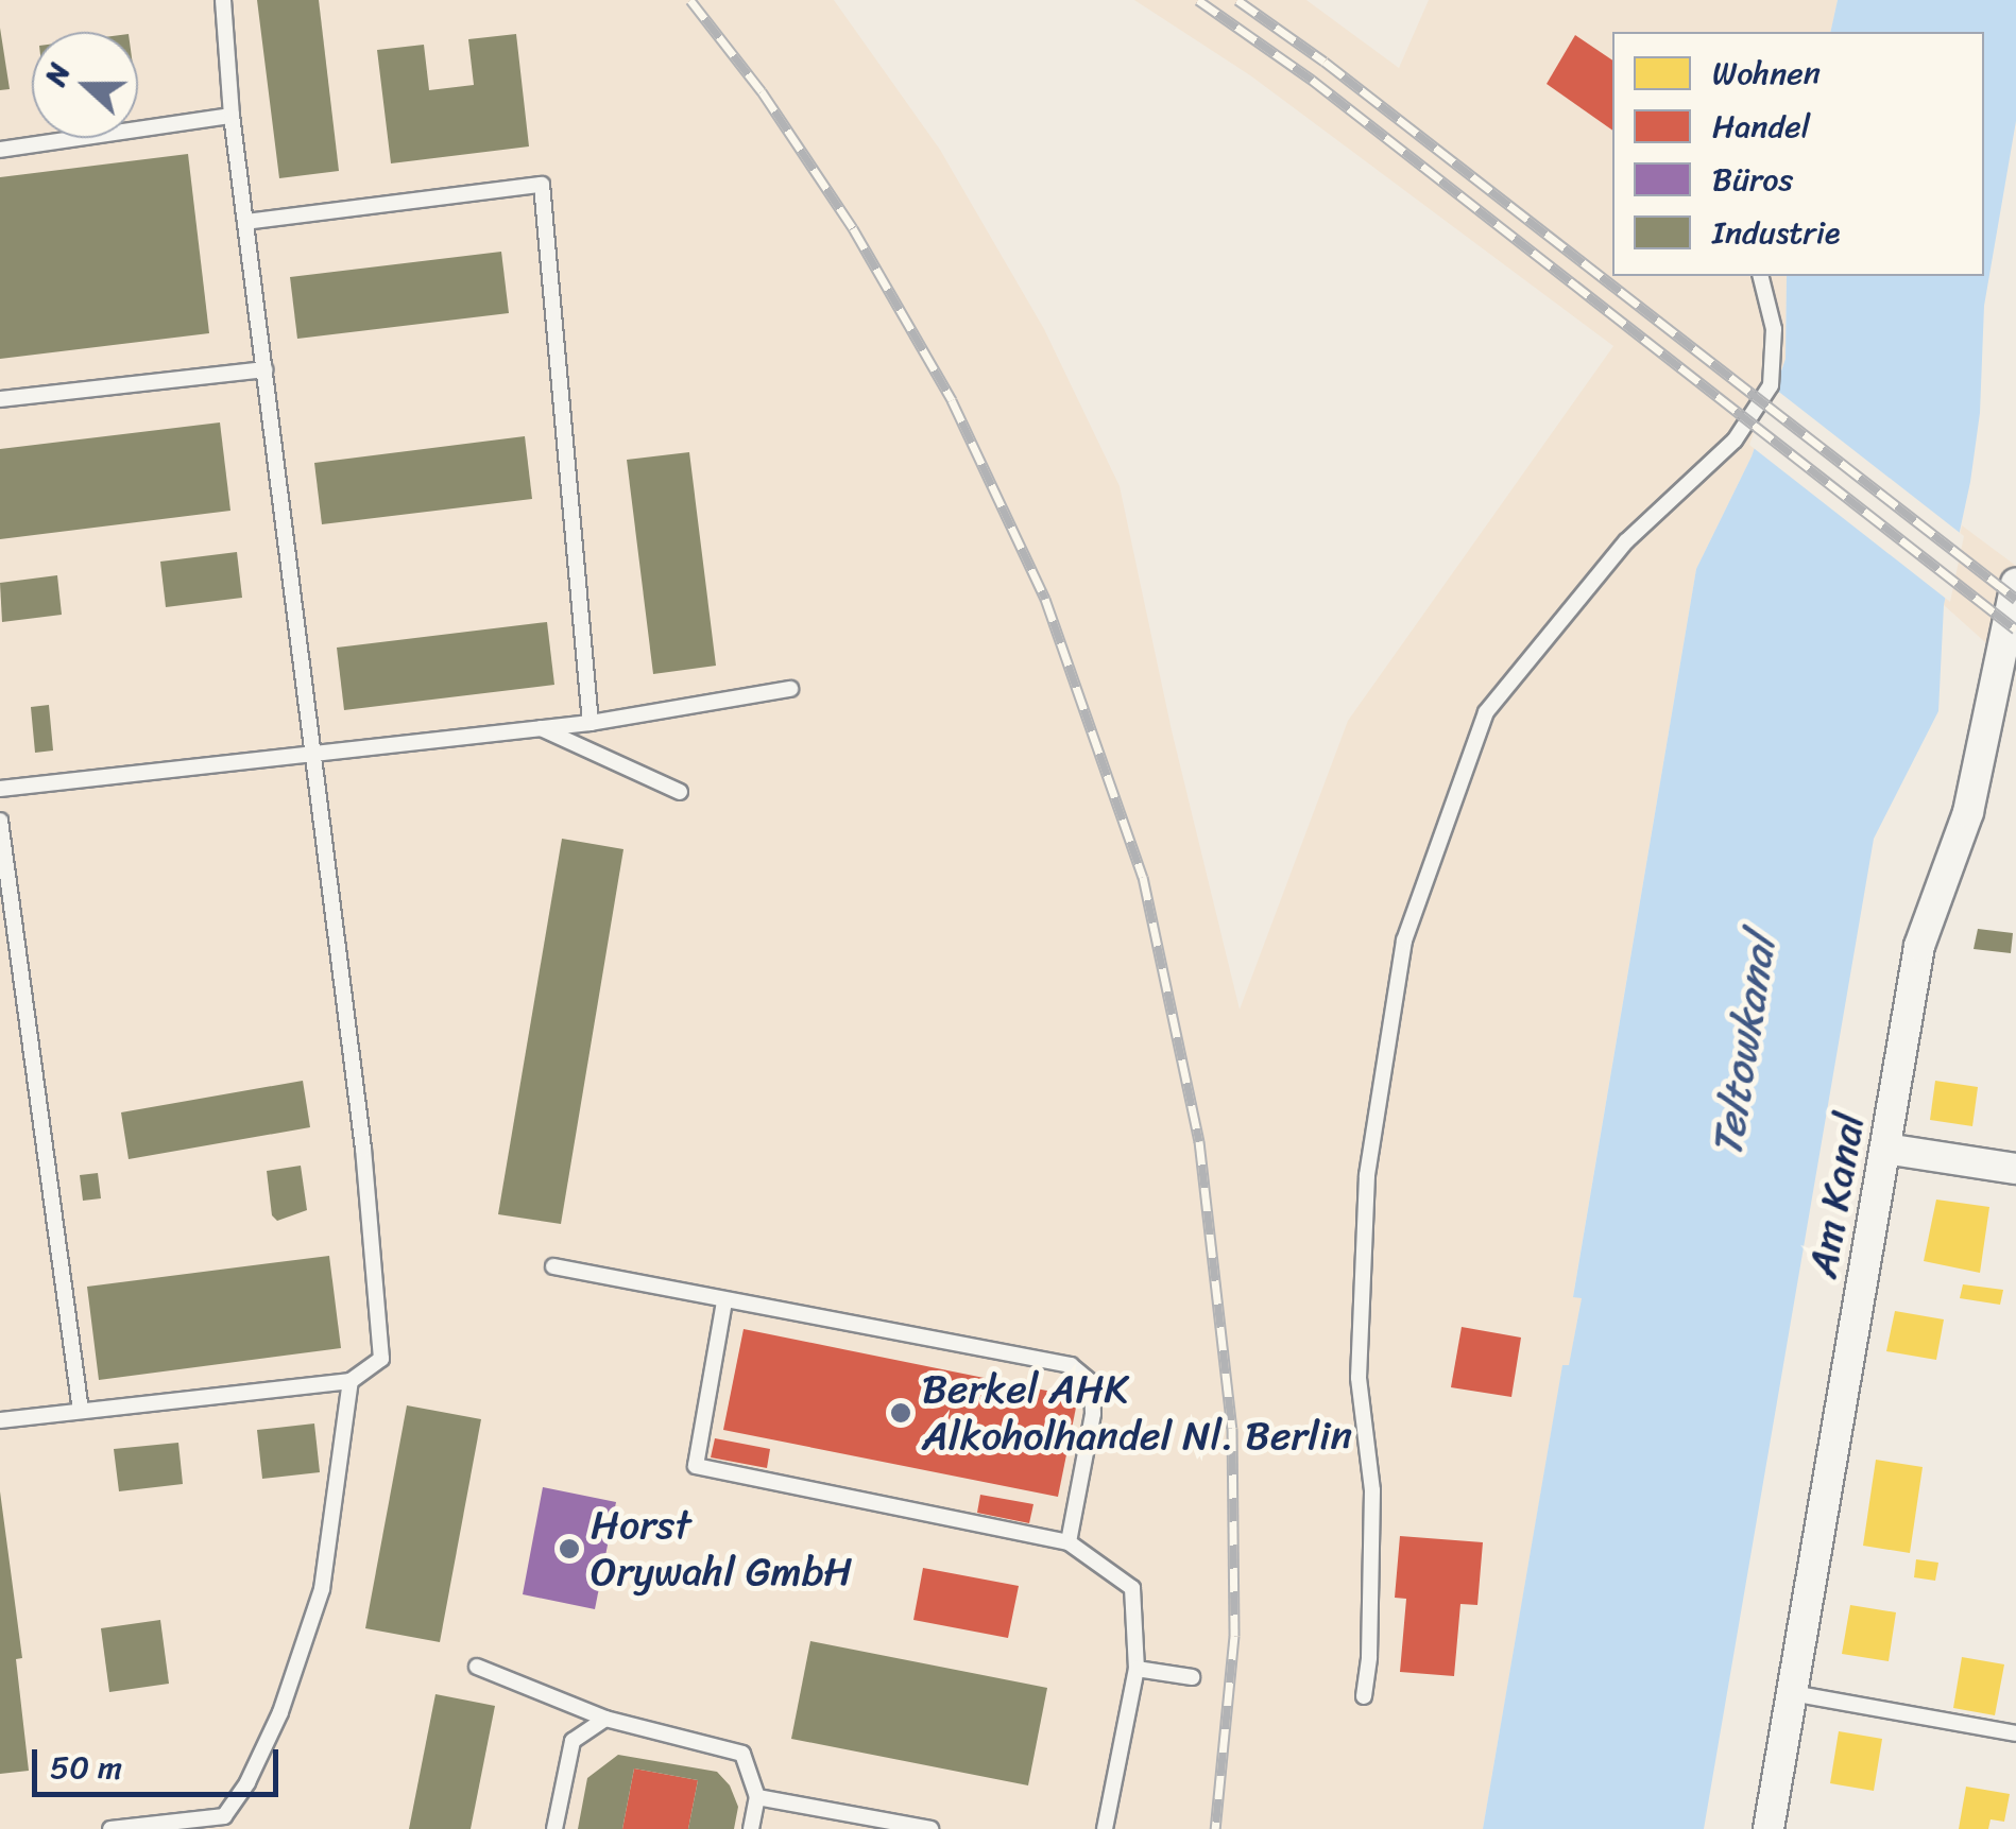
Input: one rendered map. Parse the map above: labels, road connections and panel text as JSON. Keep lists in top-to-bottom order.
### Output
{
  "streets": {
    "street": ["Am Kanal"]
  },
  "water": ["Teltowkanal"],
  "places": ["Berkel AHK Alkoholhandel Nl. Berlin", "Horst Orywahl GmbH"],
  "legend": [
    "Wohnen",
    "Handel",
    "Büros",
    "Industrie"
  ],
  "scale_bar": "50 m",
  "north": "left"
}
